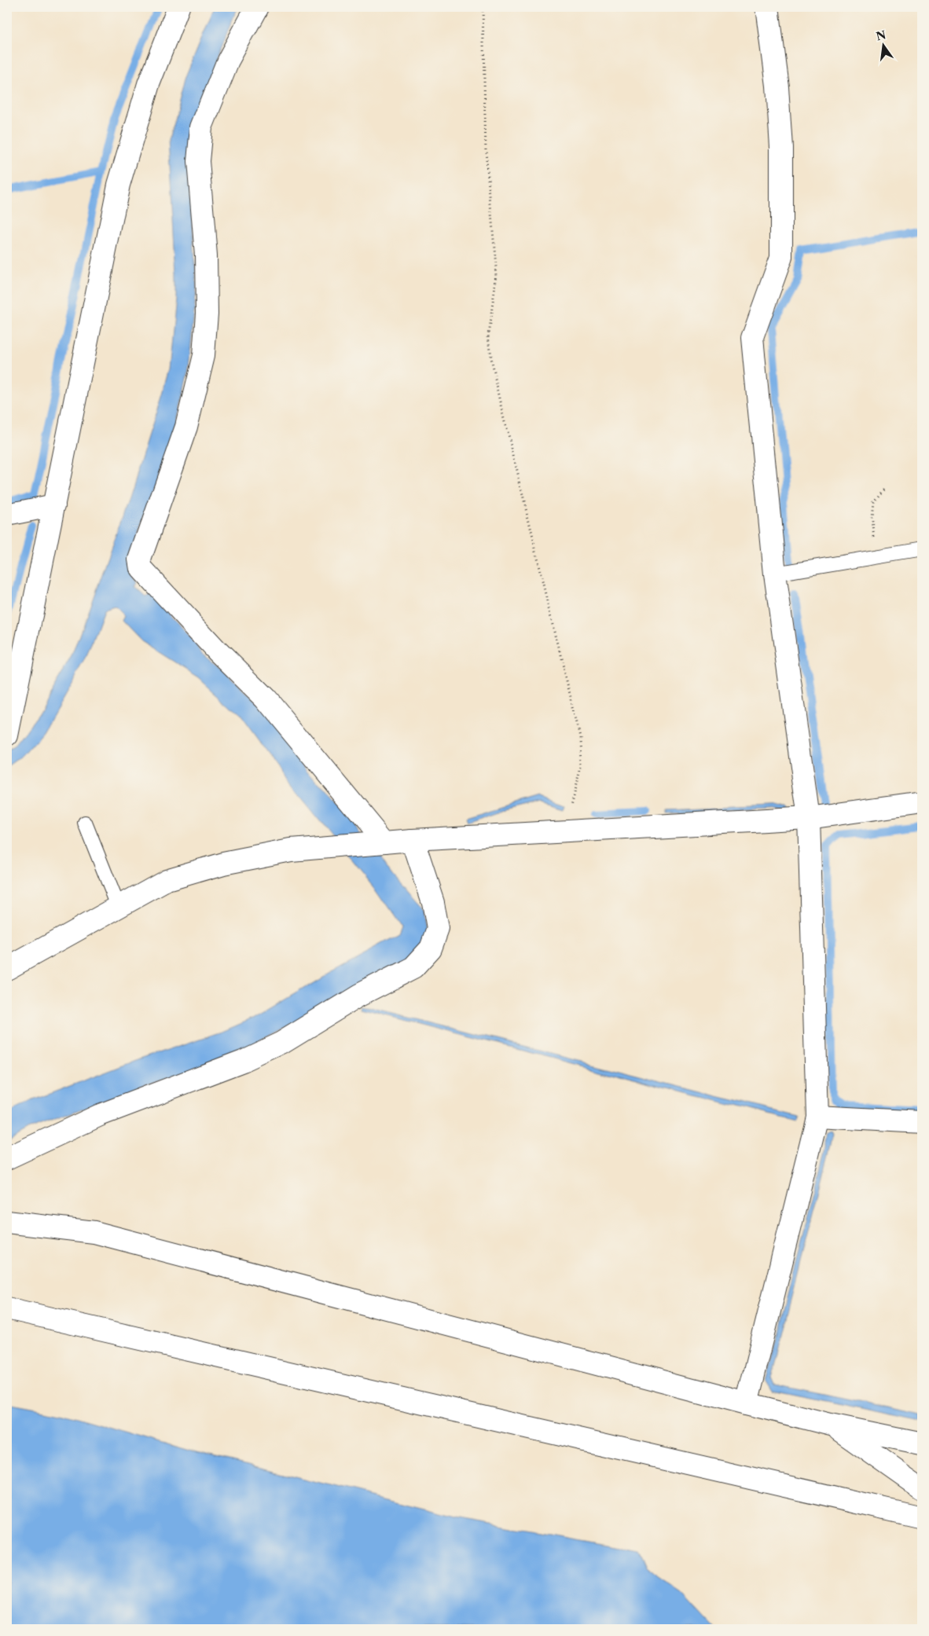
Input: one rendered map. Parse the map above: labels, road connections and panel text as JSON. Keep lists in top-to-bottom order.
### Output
{
  "north": "top"
}
